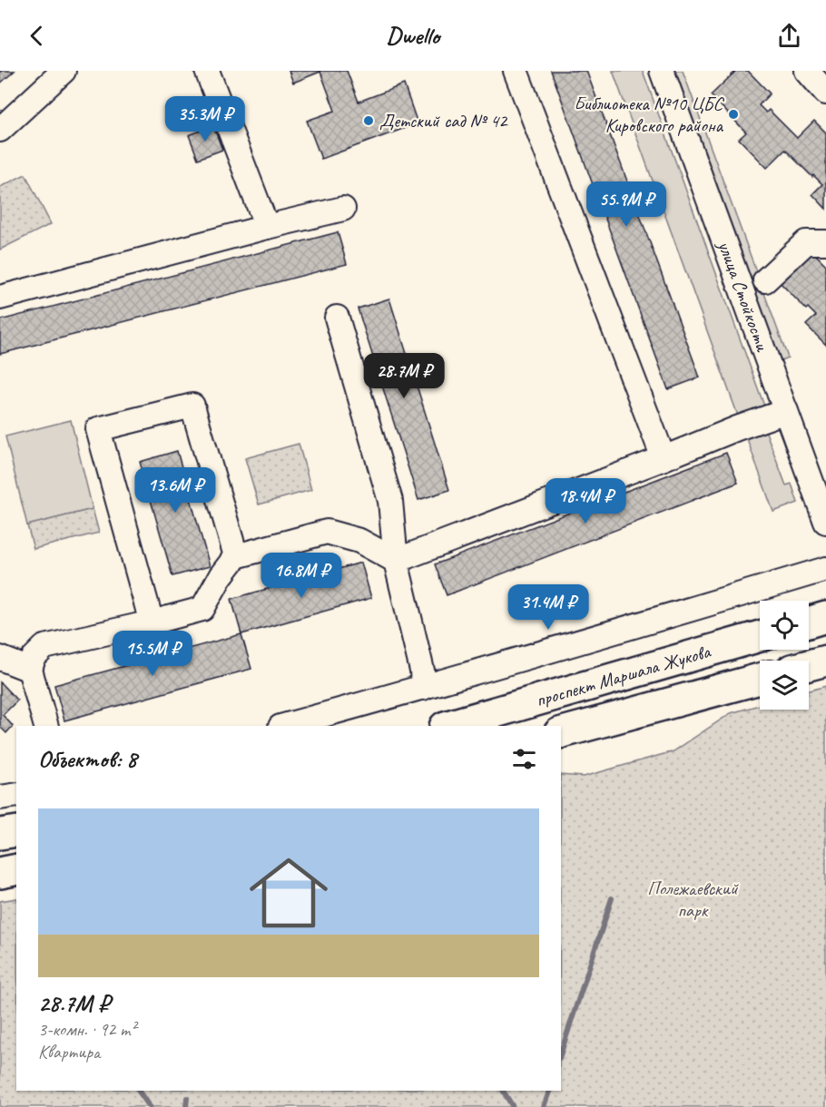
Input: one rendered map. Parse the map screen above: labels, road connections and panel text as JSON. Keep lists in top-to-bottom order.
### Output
{
  "streets": {
    "main road": ["проспект Маршала Жукова"],
    "street": ["улица Стойкости"]
  },
  "parks": ["Полежаевский парк"],
  "places": ["Библиотека №10 ЦБС Кировского района", "Детский сад № 42"],
  "page": {
    "header": "Dwello",
    "price": [
      "35.3M ₽",
      "55.9M ₽",
      "28.7M ₽",
      "13.6M ₽",
      "18.4M ₽",
      "16.8M ₽",
      "31.4M ₽",
      "15.5M ₽"
    ],
    "heading": "Объектов: 8",
    "list": [
      {
        "name": "28.7M ₽",
        "note": "3-комн. · 92 m² · Квартира"
      }
    ]
  }
}
